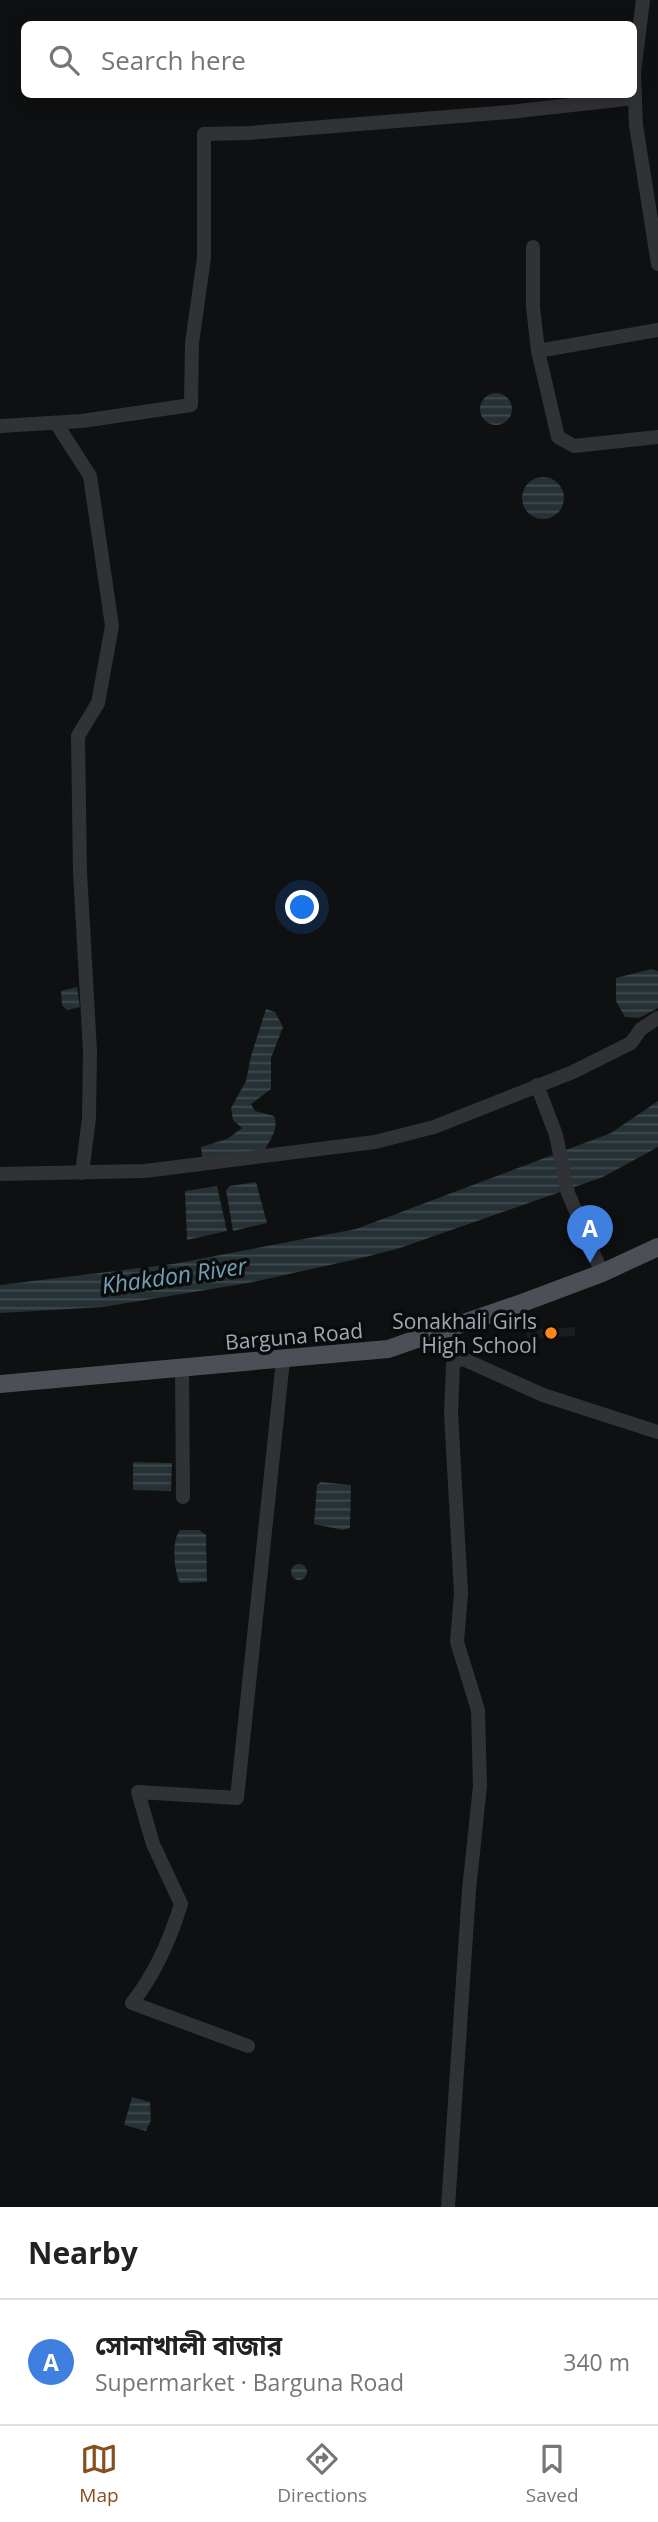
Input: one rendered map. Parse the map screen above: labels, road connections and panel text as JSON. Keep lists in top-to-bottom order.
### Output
{
  "streets": {
    "main road": ["Barguna Road"]
  },
  "water": ["Khakdon River"],
  "places": ["Sonakhali Girls High School"],
  "page": {
    "search": "Search here",
    "pins": "A",
    "heading": "Nearby",
    "list": [
      {
        "mark": "A",
        "name": "সোনাখালী বাজার",
        "note": "Supermarket · Barguna Road",
        "value": "340 m"
      }
    ],
    "nav": ["Map", "Directions", "Saved"]
  }
}
